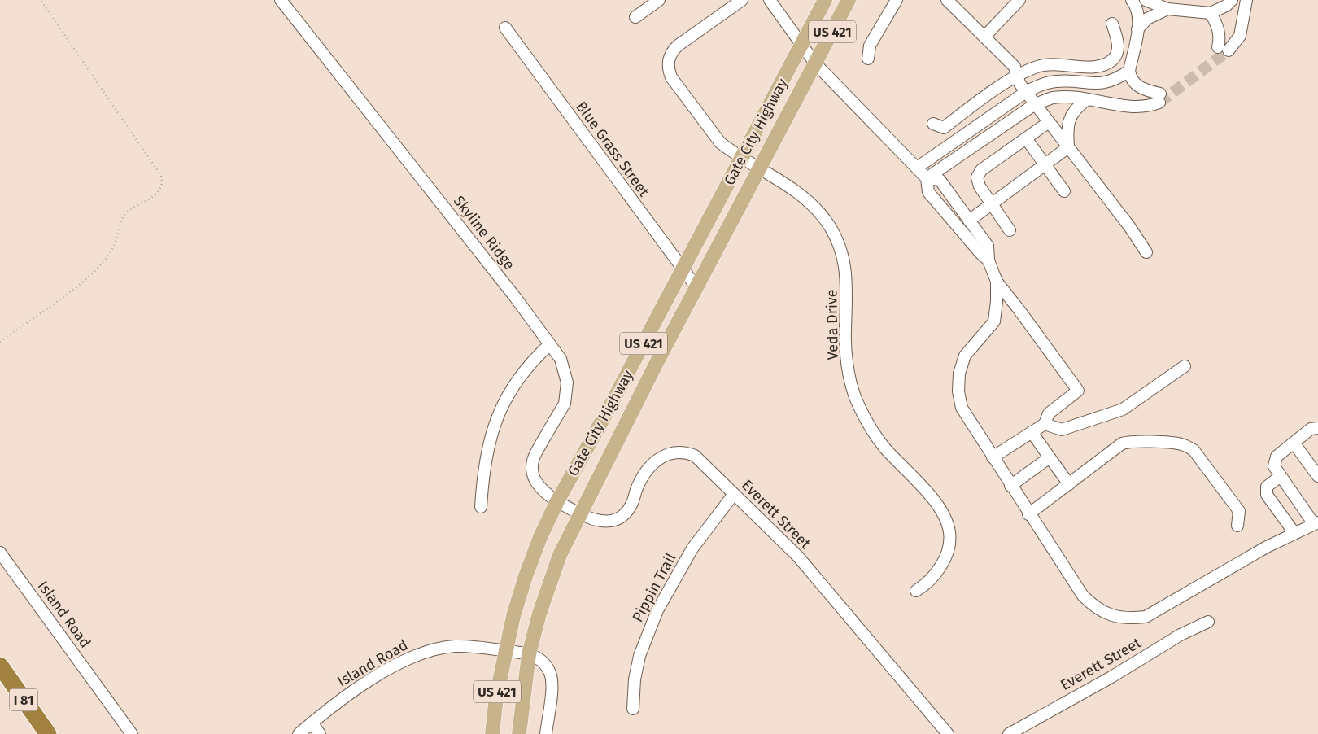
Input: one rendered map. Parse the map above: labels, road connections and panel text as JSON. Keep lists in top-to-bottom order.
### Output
{
  "streets": {
    "highway": ["I 81"],
    "main road": ["US 421", "Gate City Highway"],
    "street": [
      "Blue Grass Street",
      "Skyline Ridge",
      "Veda Drive",
      "Everett Street",
      "Pippin Trail",
      "Island Road"
    ]
  },
  "crossings": [
    ["Gate City Highway", "Blue Grass Street"],
    ["Gate City Highway", "Skyline Ridge"],
    ["Gate City Highway", "Veda Drive"],
    ["Gate City Highway", "Everett Street"],
    ["Gate City Highway", "Island Road"],
    ["Skyline Ridge", "Everett Street"],
    ["Everett Street", "Pippin Trail"]
  ]
}
